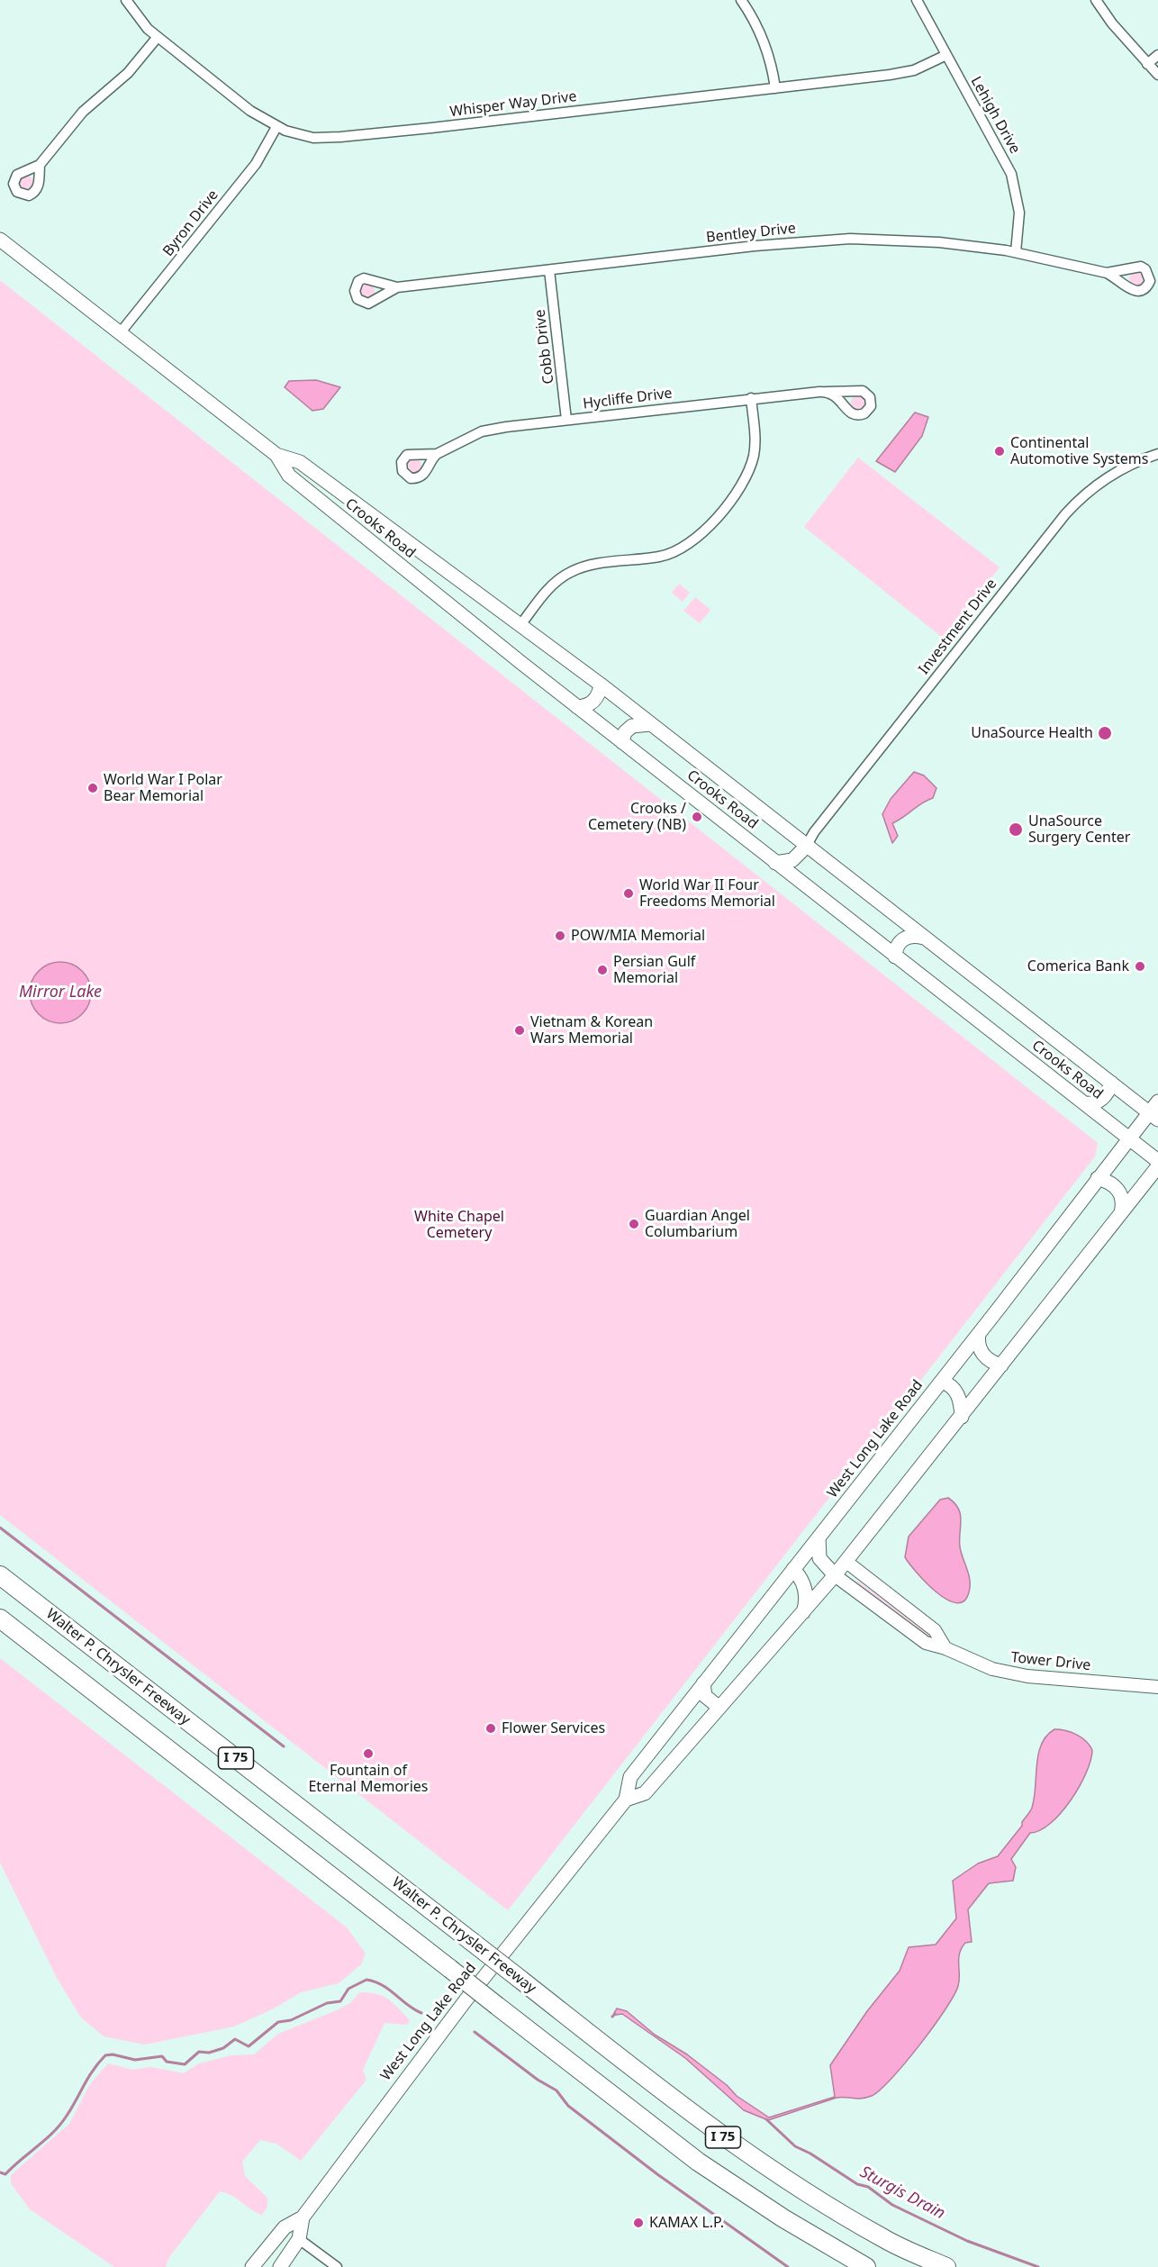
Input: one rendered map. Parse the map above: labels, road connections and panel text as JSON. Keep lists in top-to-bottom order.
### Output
{
  "streets": {
    "highway": ["Walter P. Chrysler Freeway", "I 75"],
    "main road": ["Crooks Road", "West Long Lake Road"],
    "street": [
      "Whisper Way Drive",
      "Lehigh Drive",
      "Byron Drive",
      "Bentley Drive",
      "Cobb Drive",
      "Hycliffe Drive",
      "Investment Drive",
      "Tower Drive"
    ]
  },
  "crossings": [
    ["Whisper Way Drive", "Lehigh Drive"],
    ["Whisper Way Drive", "Byron Drive"],
    ["Lehigh Drive", "Bentley Drive"],
    ["Byron Drive", "Crooks Road"],
    ["Bentley Drive", "Cobb Drive"],
    ["Cobb Drive", "Hycliffe Drive"],
    ["Crooks Road", "Investment Drive"],
    ["Crooks Road", "West Long Lake Road"],
    ["West Long Lake Road", "Tower Drive"]
  ],
  "water": ["Mirror Lake", "Sturgis Drain"],
  "parks": ["White Chapel Cemetery"],
  "places": [
    "Continental Automotive Systems",
    "UnaSource Health",
    "World War I Polar Bear Memorial",
    "Crooks / Cemetery (NB)",
    "UnaSource Surgery Center",
    "World War II Four Freedoms Memorial",
    "POW/MIA Memorial",
    "Comerica Bank",
    "Persian Gulf Memorial",
    "Vietnam & Korean Wars Memorial",
    "Guardian Angel Columbarium",
    "Flower Services",
    "Fountain of Eternal Memories",
    "KAMAX L.P."
  ]
}
